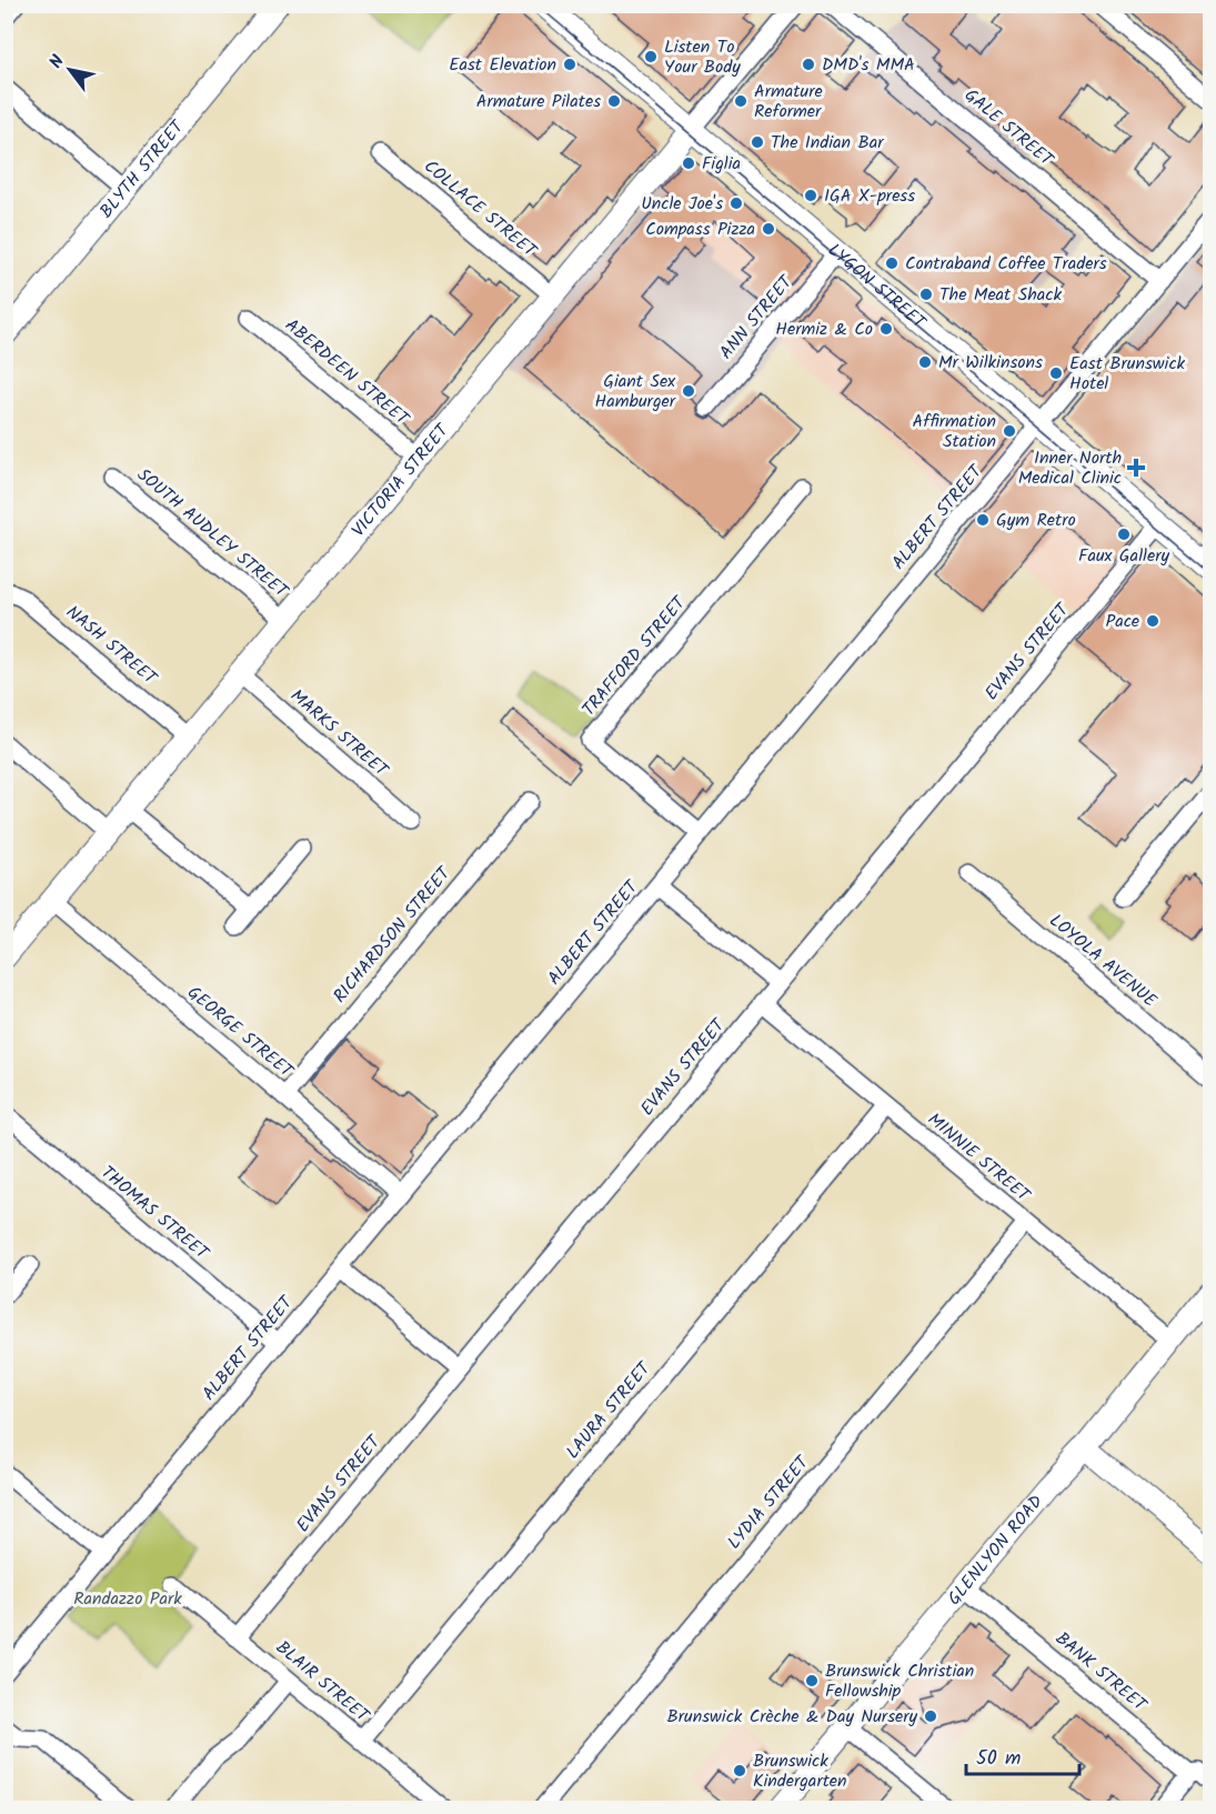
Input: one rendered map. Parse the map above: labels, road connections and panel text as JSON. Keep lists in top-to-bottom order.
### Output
{
  "streets": {
    "street": [
      "GALE STREET",
      "BLYTH STREET",
      "COLLACE STREET",
      "LYGON STREET",
      "ANN STREET",
      "ABERDEEN STREET",
      "VICTORIA STREET",
      "ALBERT STREET",
      "SOUTH AUDLEY STREET",
      "NASH STREET",
      "EVANS STREET",
      "TRAFFORD STREET",
      "MARKS STREET",
      "RICHARDSON STREET",
      "LOYOLA AVENUE",
      "GEORGE STREET",
      "MINNIE STREET",
      "THOMAS STREET",
      "LAURA STREET",
      "LYDIA STREET",
      "GLENLYON ROAD",
      "BANK STREET",
      "BLAIR STREET"
    ]
  },
  "crossings": [
    ["GALE STREET", "ALBERT STREET"],
    ["COLLACE STREET", "VICTORIA STREET"],
    ["LYGON STREET", "ANN STREET"],
    ["LYGON STREET", "VICTORIA STREET"],
    ["LYGON STREET", "ALBERT STREET"],
    ["LYGON STREET", "EVANS STREET"],
    ["ABERDEEN STREET", "VICTORIA STREET"],
    ["VICTORIA STREET", "SOUTH AUDLEY STREET"],
    ["VICTORIA STREET", "NASH STREET"],
    ["VICTORIA STREET", "MARKS STREET"],
    ["VICTORIA STREET", "GEORGE STREET"],
    ["ALBERT STREET", "TRAFFORD STREET"],
    ["ALBERT STREET", "GEORGE STREET"],
    ["ALBERT STREET", "THOMAS STREET"],
    ["EVANS STREET", "MINNIE STREET"],
    ["EVANS STREET", "BLAIR STREET"],
    ["RICHARDSON STREET", "GEORGE STREET"],
    ["MINNIE STREET", "LAURA STREET"],
    ["MINNIE STREET", "LYDIA STREET"],
    ["MINNIE STREET", "GLENLYON ROAD"],
    ["LAURA STREET", "BLAIR STREET"],
    ["GLENLYON ROAD", "BANK STREET"]
  ],
  "parks": ["Randazzo Park"],
  "places": {
    "other": [
      "Listen To Your Body",
      "East Elevation",
      "DMD's MMA",
      "Armature Pilates",
      "Armature Reformer",
      "The Indian Bar",
      "Figlia",
      "IGA X-press",
      "Uncle Joe's",
      "Compass Pizza",
      "Contraband Coffee Traders",
      "The Meat Shack",
      "Hermiz & Co",
      "Mr Wilkinsons",
      "East Brunswick Hotel",
      "Giant Sex Hamburger",
      "Affirmation Station",
      "Gym Retro",
      "Faux Gallery",
      "Pace",
      "Brunswick Christian Fellowship",
      "Brunswick Crèche & Day Nursery",
      "Brunswick Kindergarten"
    ],
    "health": ["Inner North Medical Clinic"]
  },
  "scale_bar": "50 m",
  "north": "top left"
}
